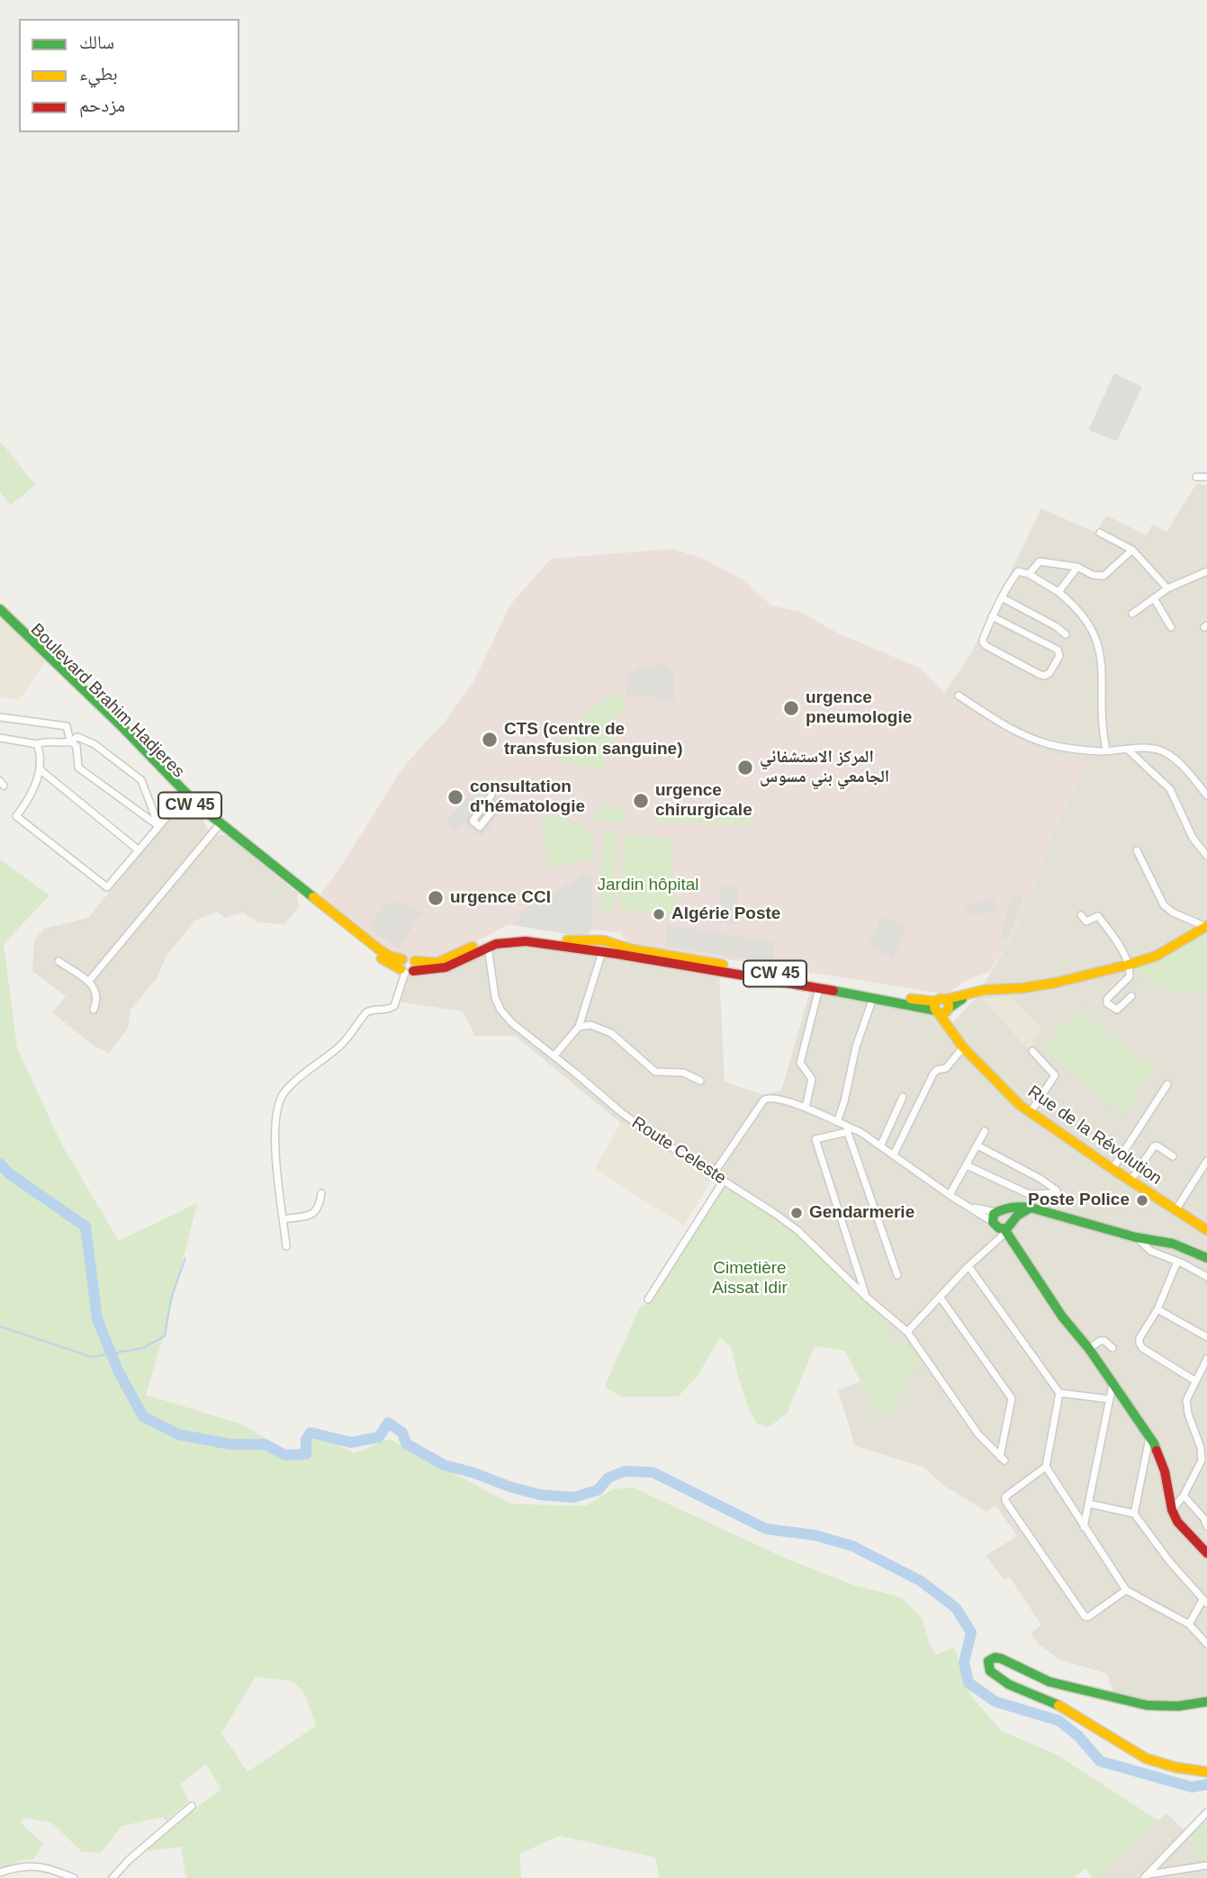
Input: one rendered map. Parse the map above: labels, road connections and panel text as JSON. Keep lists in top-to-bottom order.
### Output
{
  "streets": {
    "main road": ["Boulevard Brahim Hadjeres", "CW 45", "Rue de la Révolution"],
    "street": ["Route Celeste"]
  },
  "crossings": [
    ["Boulevard Brahim Hadjeres", "CW 45"],
    ["CW 45", "Rue de la Révolution"],
    ["CW 45", "Route Celeste"]
  ],
  "parks": ["Jardin hôpital", "Cimetière Aissat Idir"],
  "places": [
    "urgence pneumologie",
    "CTS (centre de transfusion sanguine)",
    "المركز الاستشفائي الجامعي بني مسوس",
    "consultation d'hématologie",
    "urgence chirurgicale",
    "urgence CCI",
    "Algérie Poste",
    "Poste Police",
    "Gendarmerie"
  ],
  "legend": ["سالك", "بطيء", "مزدحم"]
}
